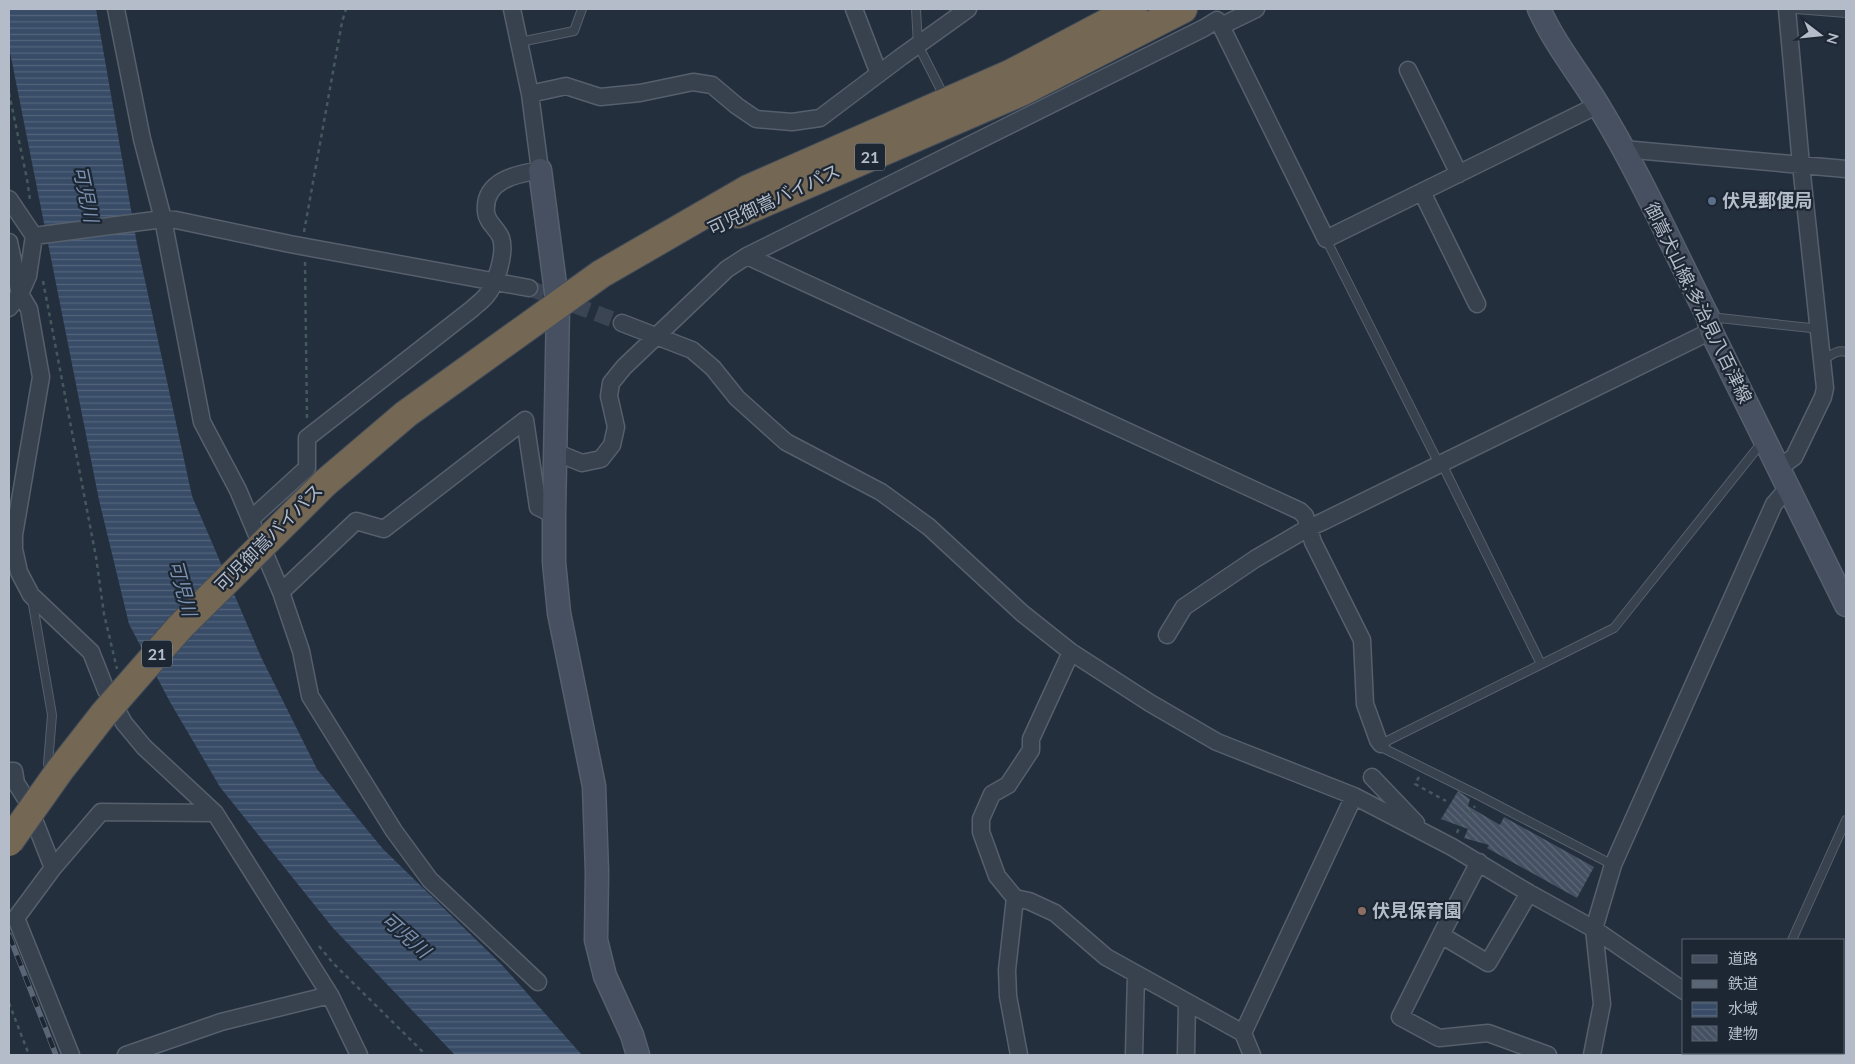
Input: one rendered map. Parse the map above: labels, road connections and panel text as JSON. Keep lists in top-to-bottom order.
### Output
{
  "streets": {
    "highway": ["21", "可児御嵩バイパス"],
    "street": ["御嵩犬山線;多治見八百津線"]
  },
  "water": ["可児川"],
  "places": ["伏見郵便局", "伏見保育園"],
  "legend": [
    "道路",
    "鉄道",
    "水域",
    "建物"
  ],
  "north": "right"
}
